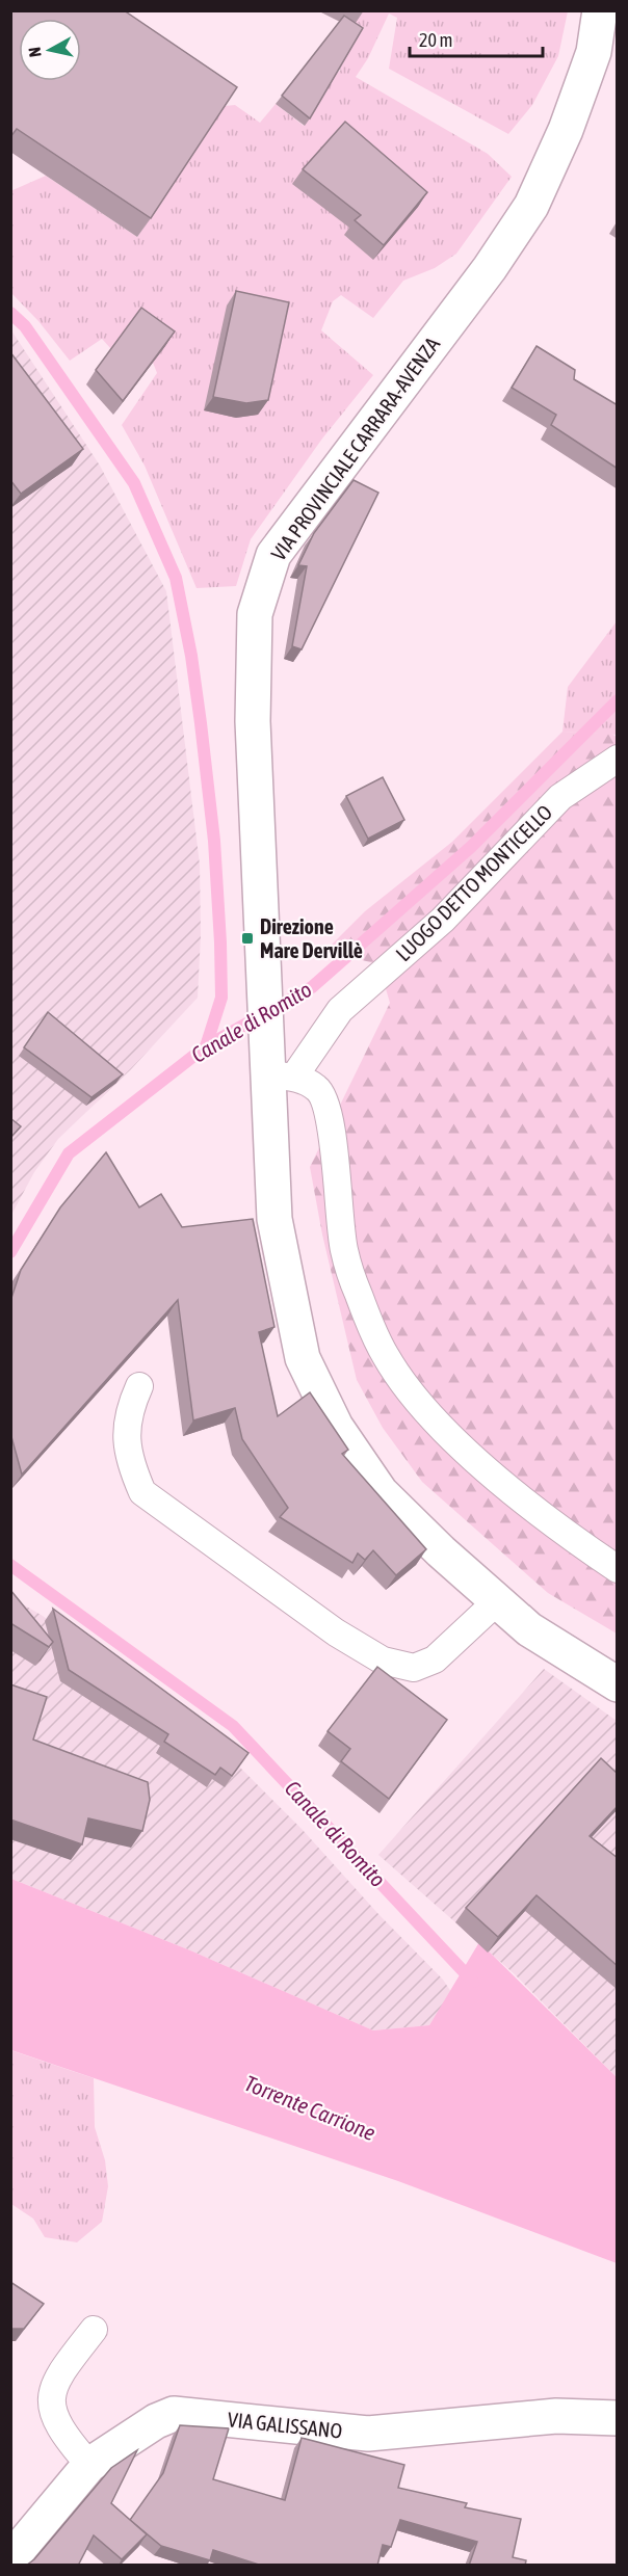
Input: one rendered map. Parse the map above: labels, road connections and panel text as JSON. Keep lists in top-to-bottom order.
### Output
{
  "streets": {
    "main road": ["VIA PROVINCIALE CARRARA-AVENZA", "VIA GALISSANO"],
    "lane": ["LUOGO DETTO MONTICELLO"]
  },
  "crossings": [
    ["VIA PROVINCIALE CARRARA-AVENZA", "LUOGO DETTO MONTICELLO"]
  ],
  "water": ["Canale di Romito", "Torrente Carrione"],
  "places": {
    "transit": ["Direzione Mare Dervillè"]
  },
  "scale_bar": "20 m",
  "north": "left"
}
